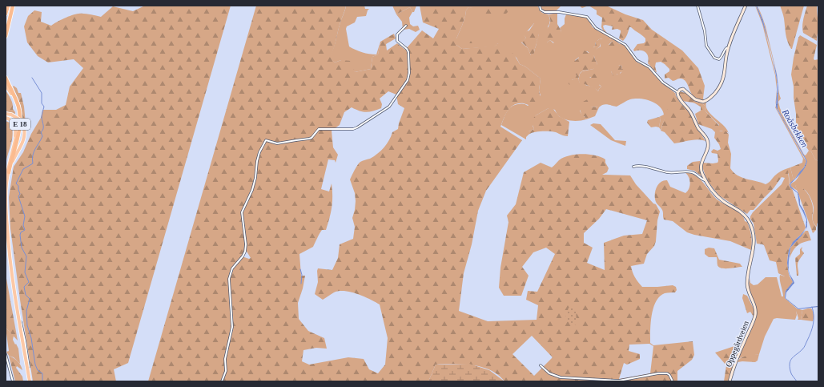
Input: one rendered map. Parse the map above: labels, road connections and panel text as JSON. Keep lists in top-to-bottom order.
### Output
{
  "streets": {
    "highway": ["E 18"],
    "main road": ["Oppegårdveien"]
  },
  "water": ["Roåsbekken"]
}
